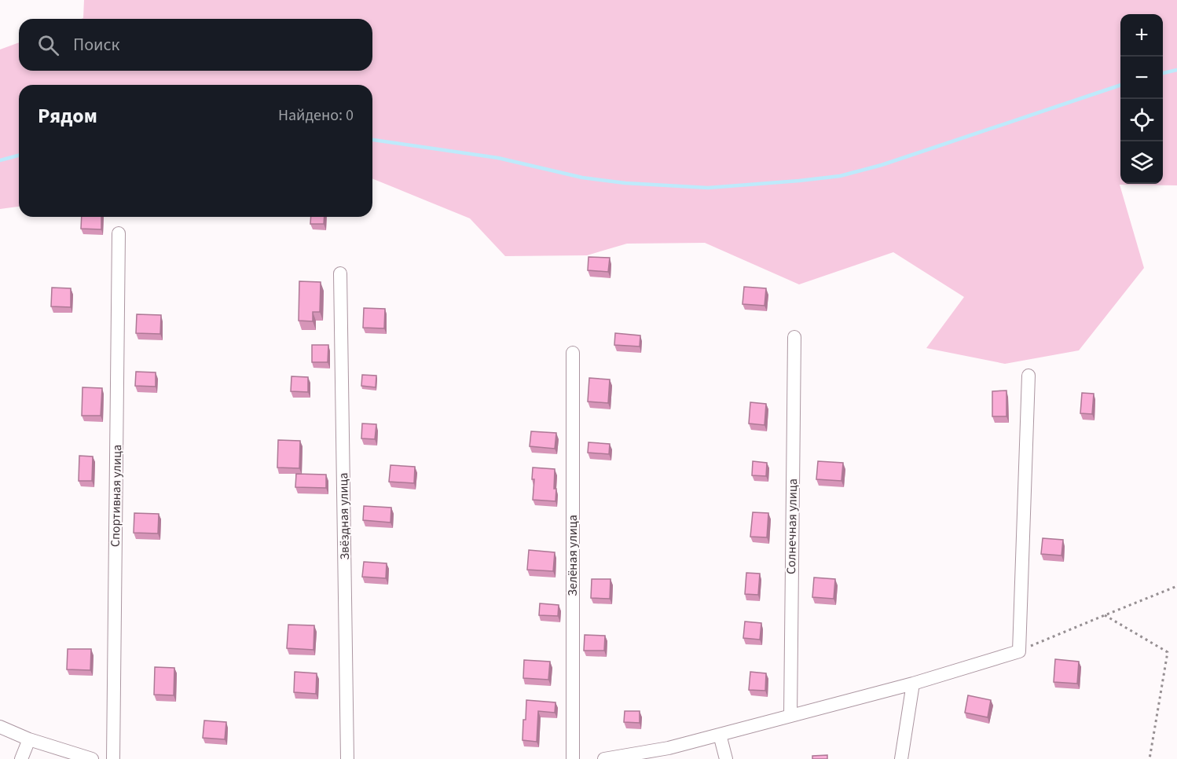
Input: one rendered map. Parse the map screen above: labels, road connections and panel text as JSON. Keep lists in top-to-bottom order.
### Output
{
  "streets": {
    "street": [
      "Спортивная улица",
      "Звёздная улица",
      "Солнечная улица",
      "Зелёная улица"
    ]
  },
  "page": {
    "map_buttons": ["+", "−"],
    "search": "Поиск",
    "heading": ["Рядом", "Найдено: 0"]
  }
}
